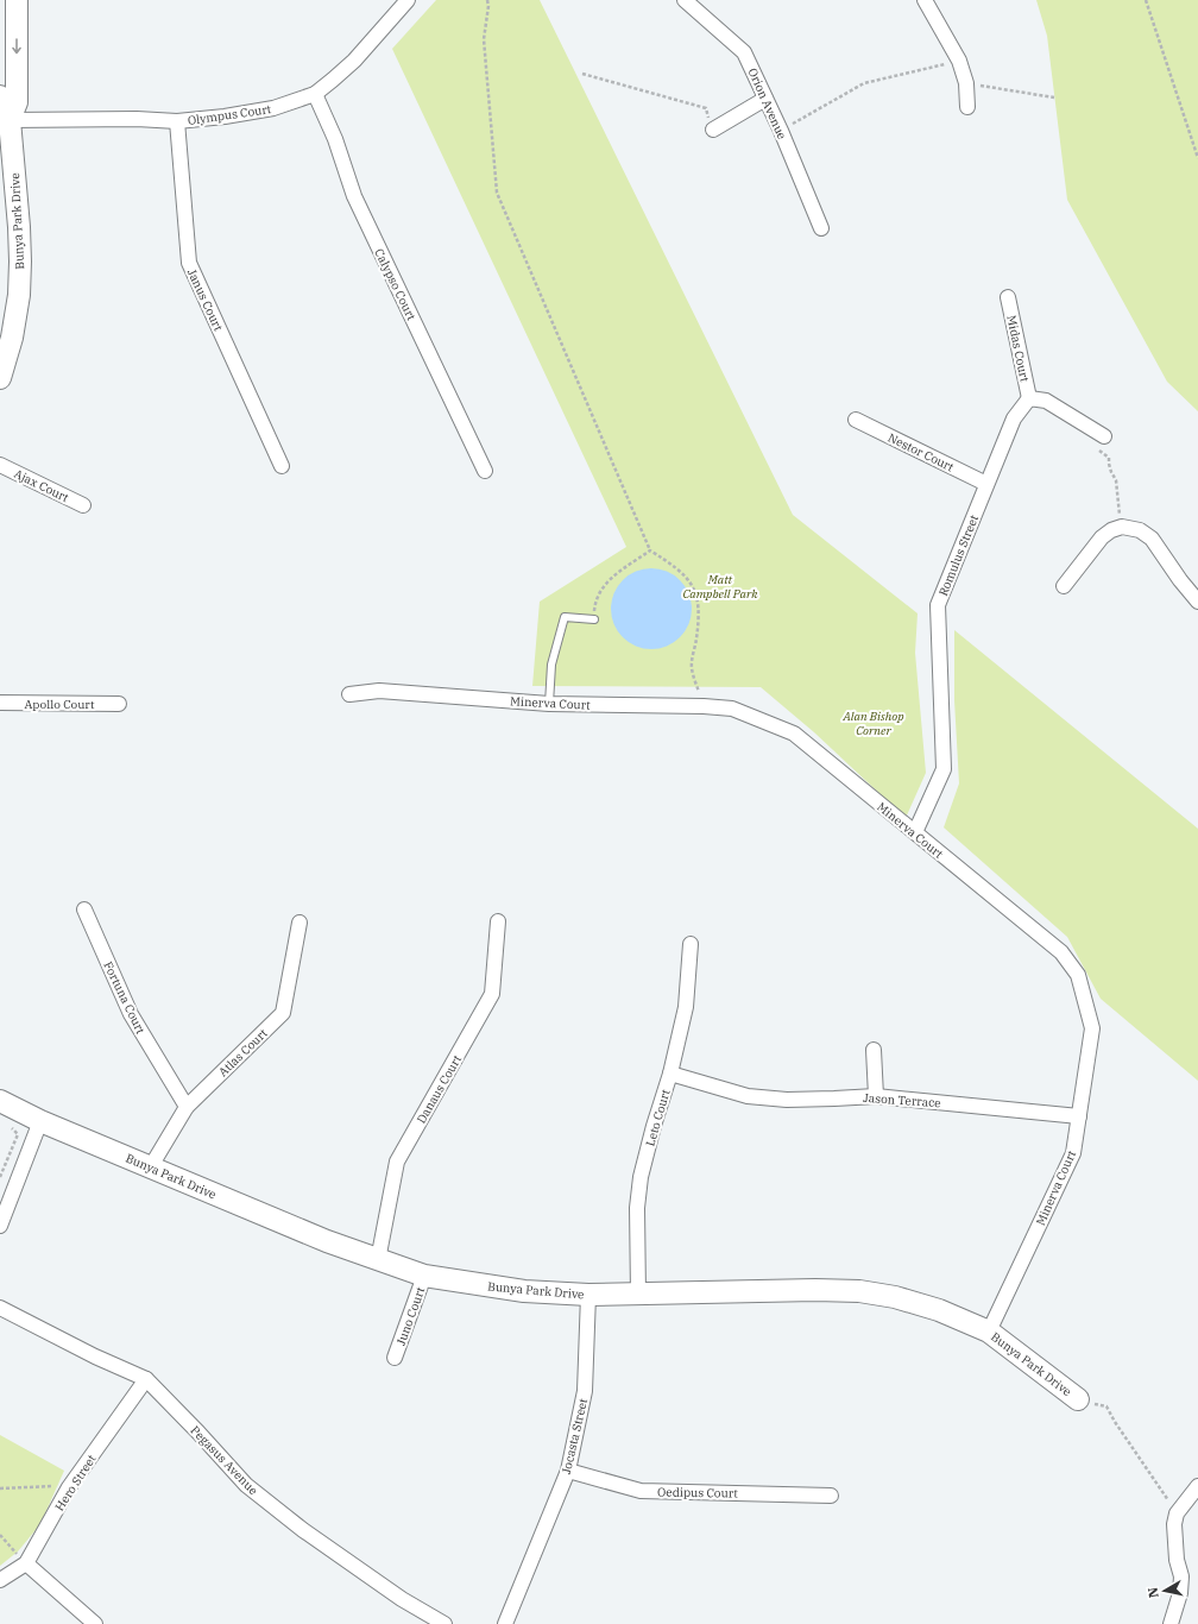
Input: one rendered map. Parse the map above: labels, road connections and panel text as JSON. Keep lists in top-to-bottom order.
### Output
{
  "streets": {
    "street": [
      "Orion Avenue",
      "Olympus Court",
      "Bunya Park Drive",
      "Calypso Court",
      "Janus Court",
      "Midas Court",
      "Nestor Court",
      "Ajax Court",
      "Romulus Street",
      "Minerva Court",
      "Apollo Court",
      "Fortuna Court",
      "Atlas Court",
      "Danaus Court",
      "Jason Terrace",
      "Leto Court",
      "Juno Court",
      "Jocasta Street",
      "Pegasus Avenue",
      "Hero Street",
      "Oedipus Court"
    ]
  },
  "crossings": [
    ["Olympus Court", "Bunya Park Drive"],
    ["Olympus Court", "Calypso Court"],
    ["Olympus Court", "Janus Court"],
    ["Bunya Park Drive", "Minerva Court"],
    ["Bunya Park Drive", "Atlas Court"],
    ["Bunya Park Drive", "Danaus Court"],
    ["Bunya Park Drive", "Leto Court"],
    ["Bunya Park Drive", "Juno Court"],
    ["Bunya Park Drive", "Jocasta Street"],
    ["Midas Court", "Romulus Street"],
    ["Nestor Court", "Romulus Street"],
    ["Romulus Street", "Minerva Court"],
    ["Minerva Court", "Jason Terrace"],
    ["Fortuna Court", "Atlas Court"],
    ["Jason Terrace", "Leto Court"],
    ["Jocasta Street", "Oedipus Court"],
    ["Pegasus Avenue", "Hero Street"]
  ],
  "parks": ["Matt Campbell Park", "Alan Bishop Corner"],
  "north": "left"
}
